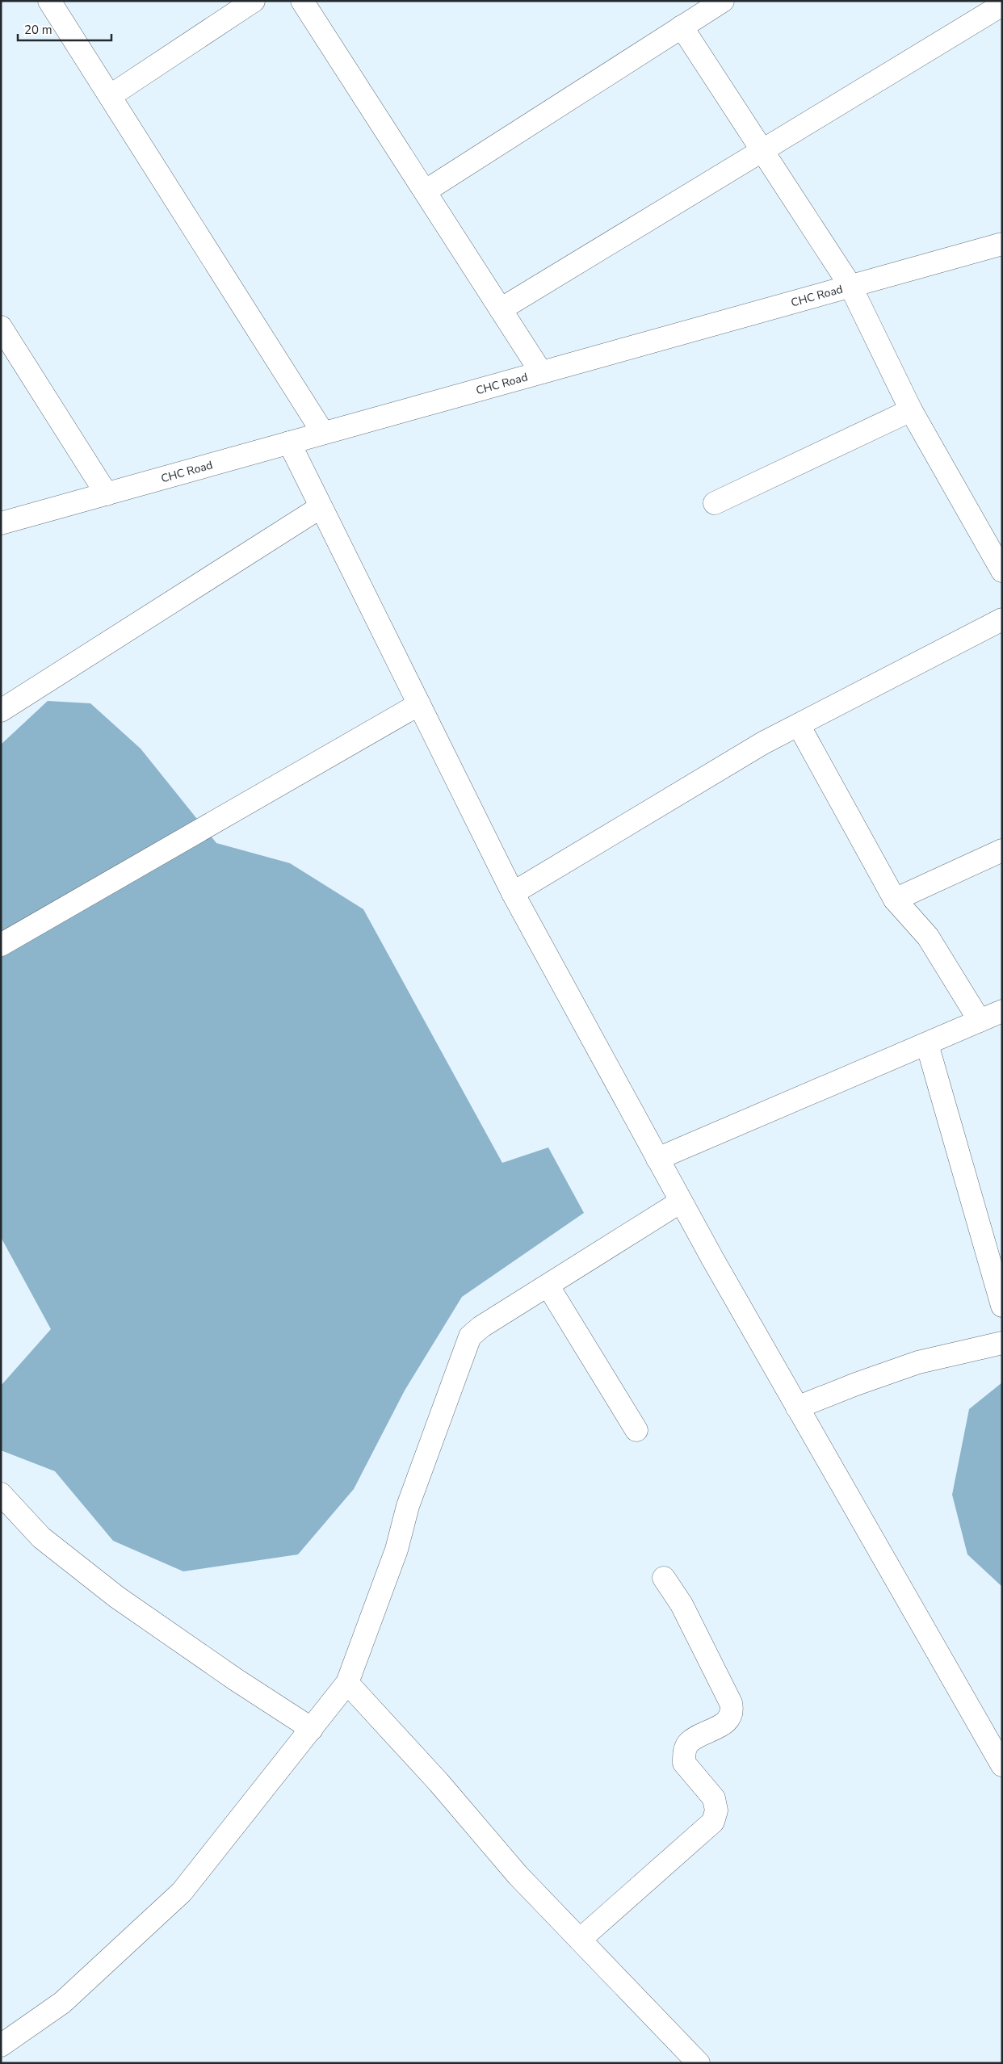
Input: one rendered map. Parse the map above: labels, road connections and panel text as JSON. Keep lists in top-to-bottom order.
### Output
{
  "streets": {
    "street": ["CHC Road"]
  },
  "scale_bar": "20 m"
}
